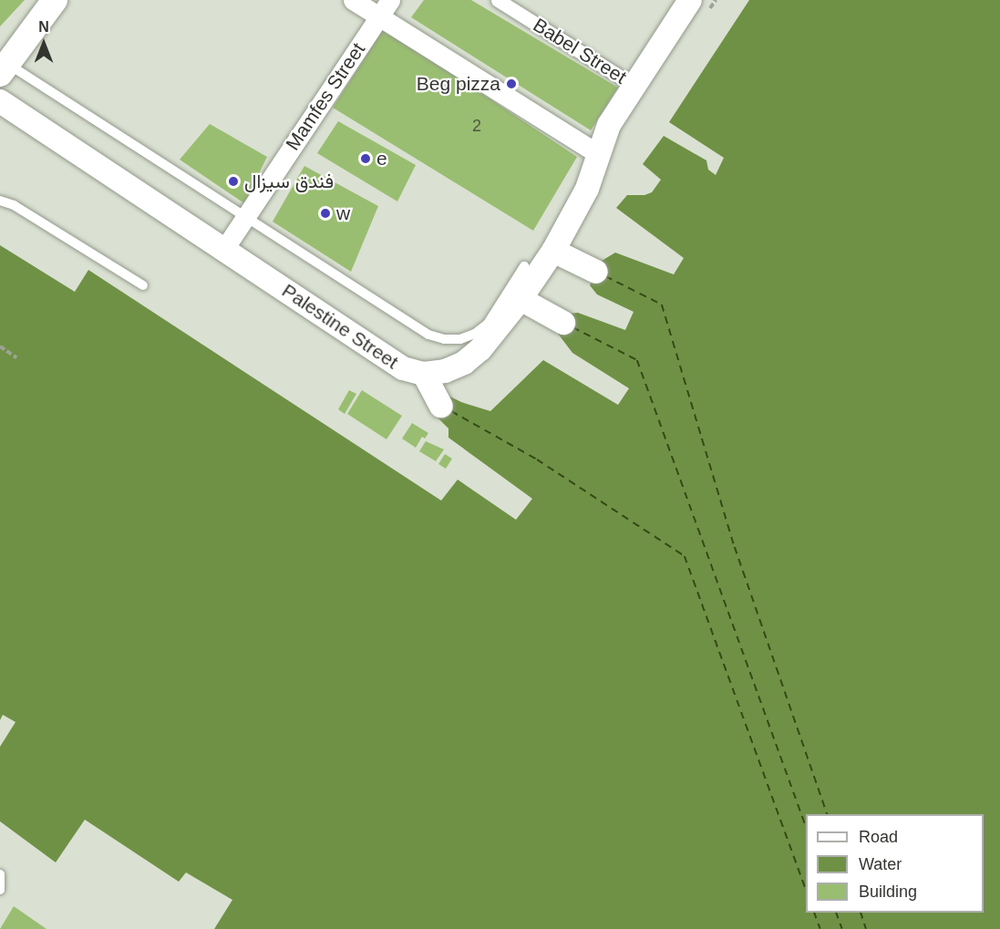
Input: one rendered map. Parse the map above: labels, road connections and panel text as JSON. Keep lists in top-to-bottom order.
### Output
{
  "streets": {
    "street": ["Babel Street", "Mamfes Street", "Palestine Street"]
  },
  "crossings": [
    ["Babel Street", "Palestine Street"],
    ["Mamfes Street", "Palestine Street"]
  ],
  "places": [
    "Beg pizza",
    "e",
    "فندق سيزال",
    "w"
  ],
  "house_numbers": ["2"],
  "legend": ["Road", "Water", "Building"],
  "north": "top"
}
